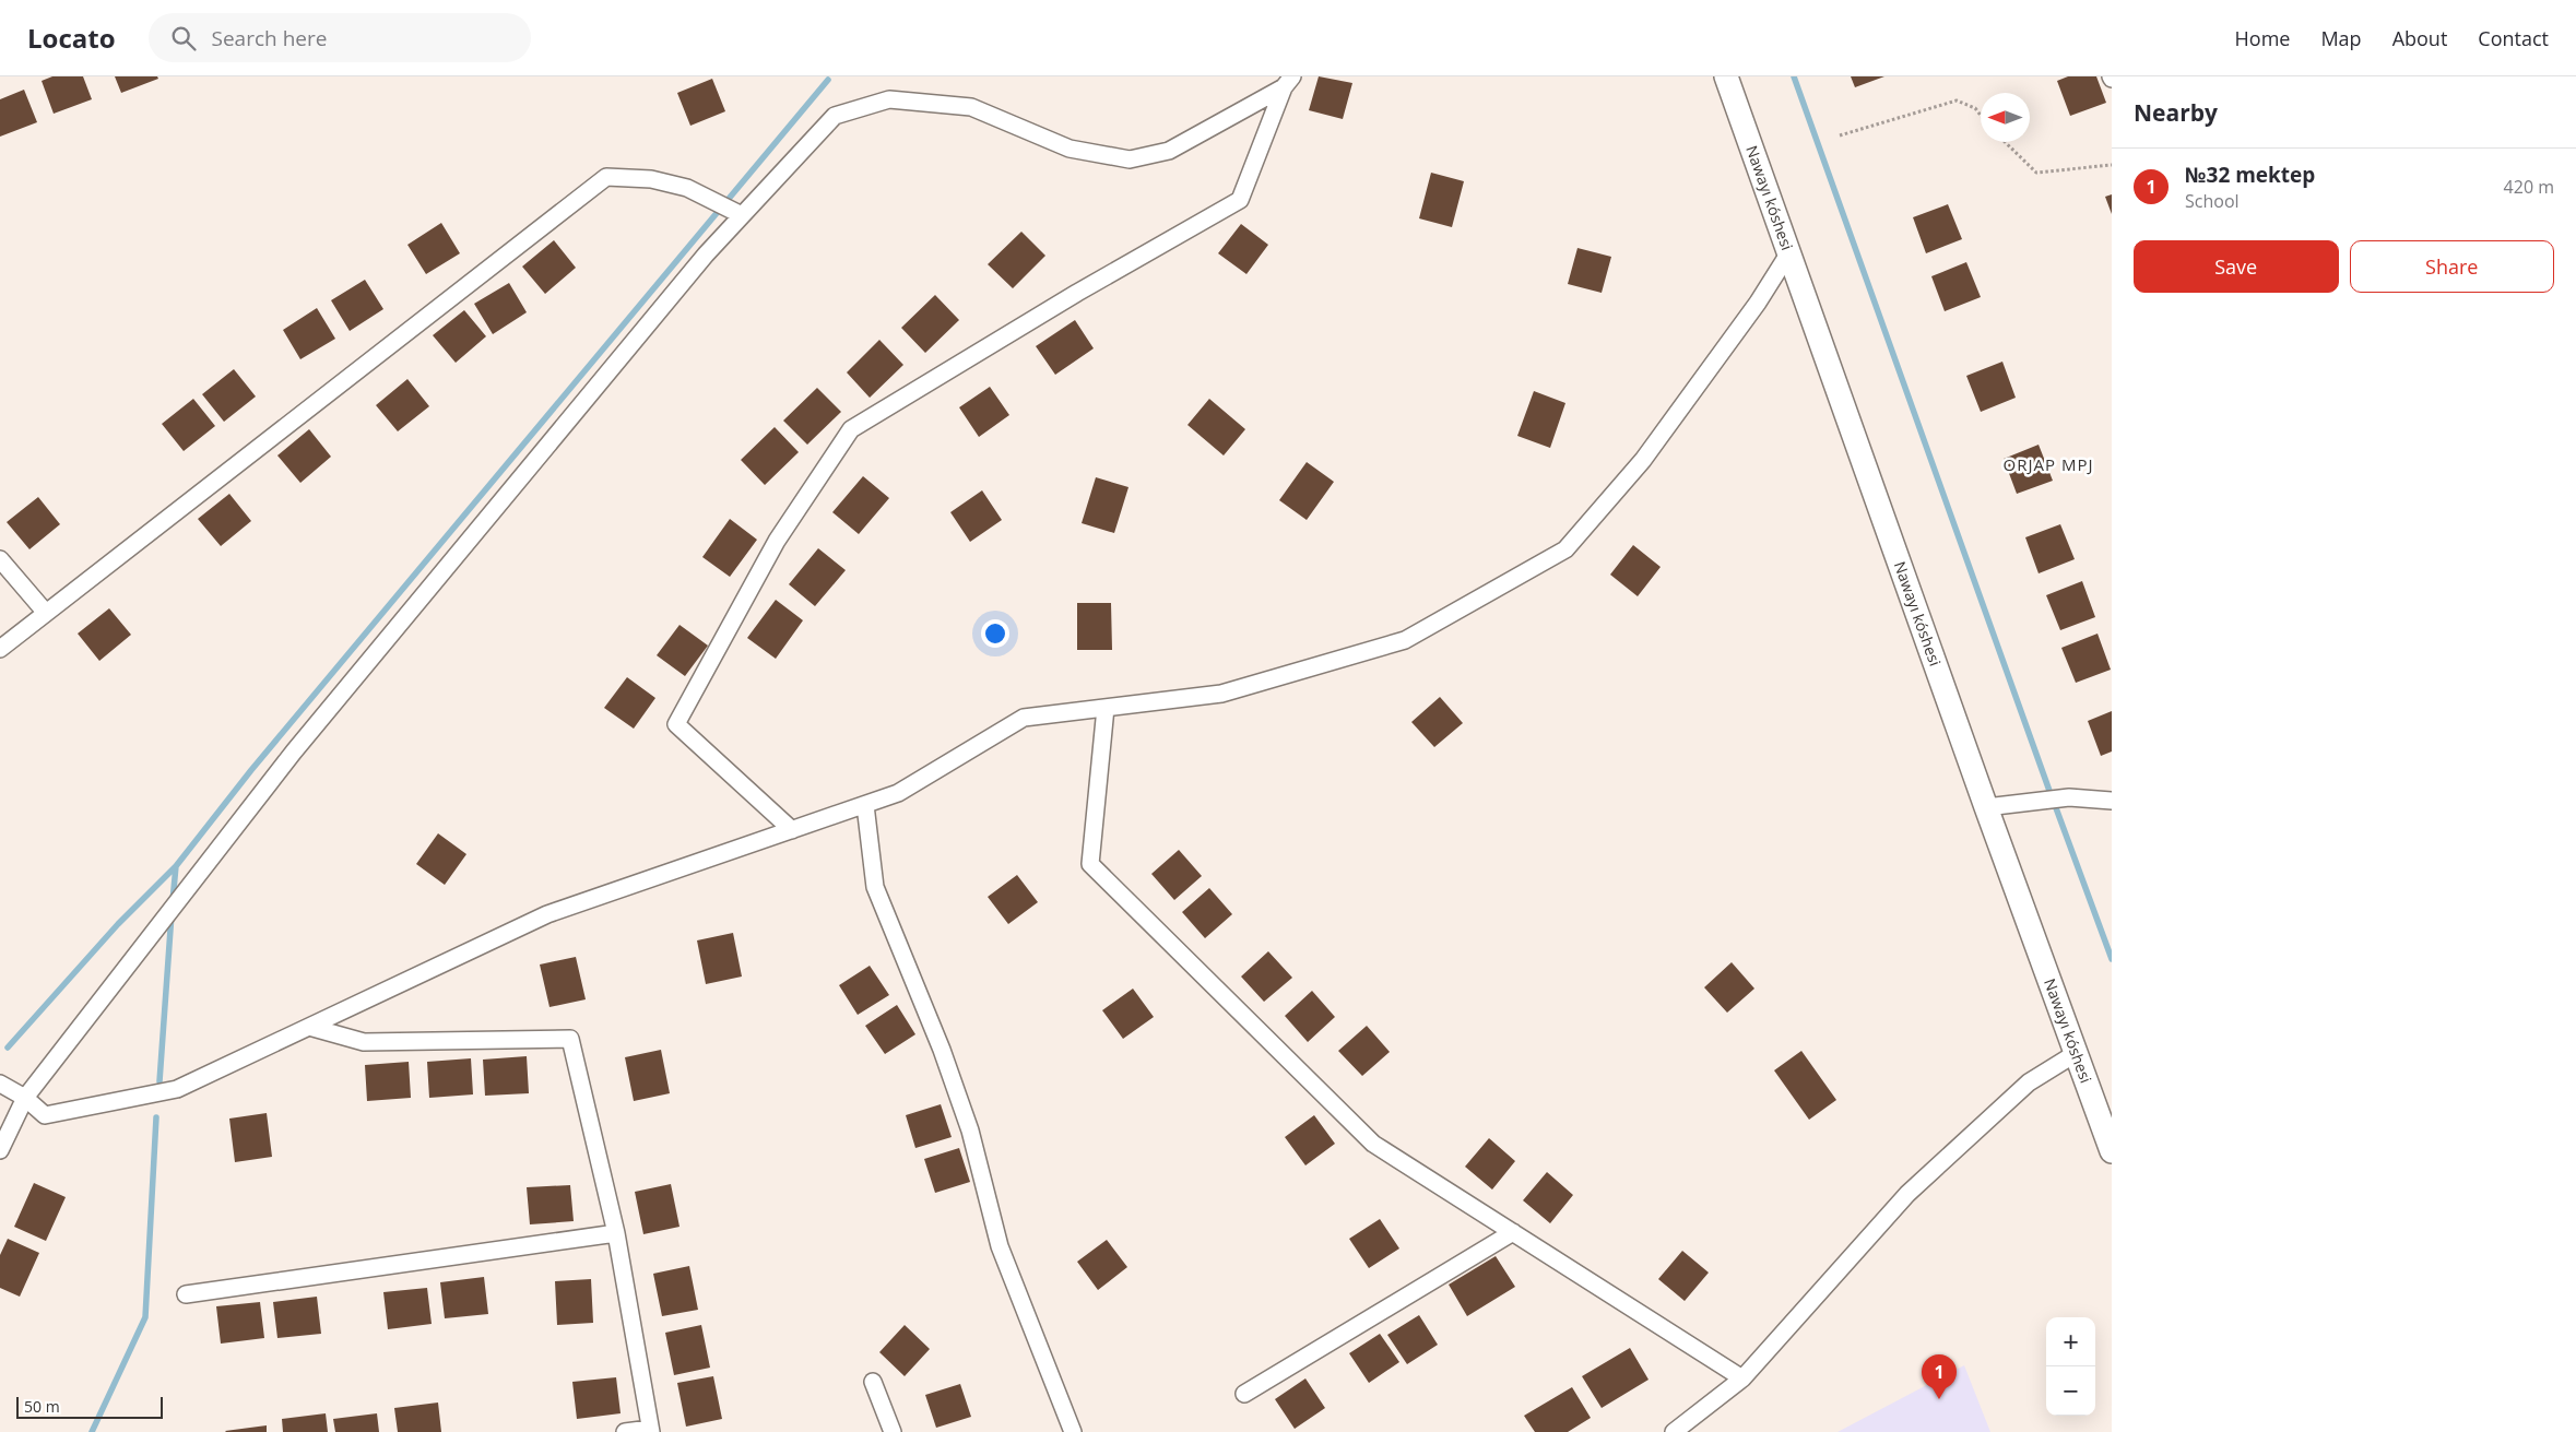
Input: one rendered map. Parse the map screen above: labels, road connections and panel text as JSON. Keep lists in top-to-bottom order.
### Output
{
  "streets": {
    "main road": ["Nawayı kóshesi"]
  },
  "districts": ["ORJAP MPJ"],
  "scale_bar": "50 m",
  "north": "left",
  "page": {
    "header": "Locato",
    "search": "Search here",
    "nav": [
      "Home",
      "Map",
      "About",
      "Contact"
    ],
    "heading": "Nearby",
    "list": [
      {
        "mark": "1",
        "name": "№32 mektep",
        "note": "School",
        "value": "420 m"
      }
    ],
    "buttons": ["Save", "Share"],
    "map_buttons": ["+", "−"],
    "pins": "1",
    "scale": "50 m"
  }
}
